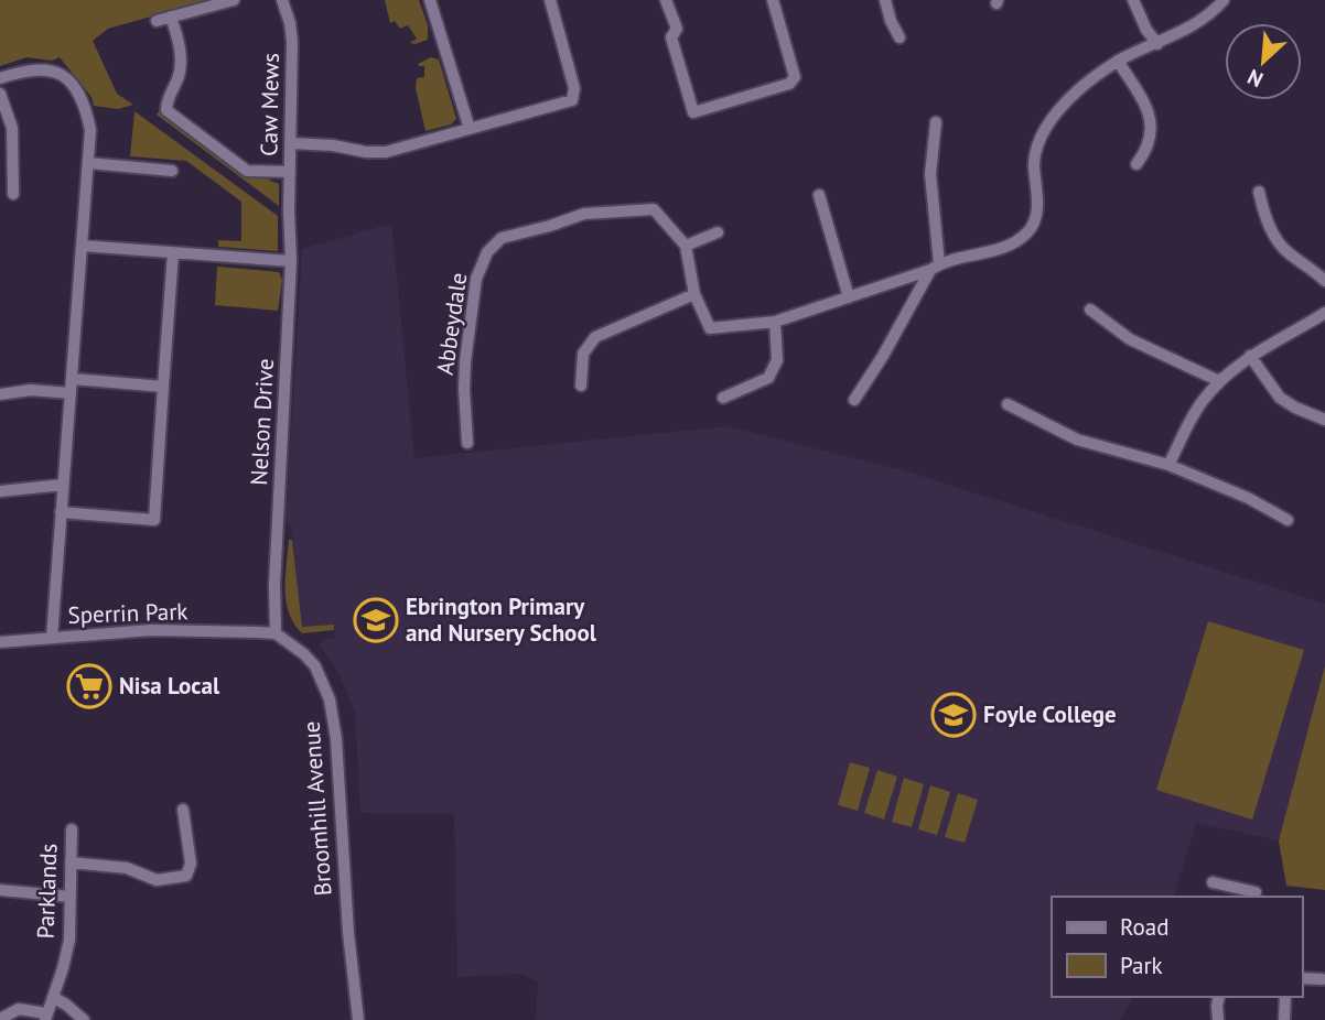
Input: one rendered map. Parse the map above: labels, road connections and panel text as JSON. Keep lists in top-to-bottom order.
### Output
{
  "streets": {
    "street": [
      "Caw Mews",
      "Abbeydale",
      "Nelson Drive",
      "Sperrin Park",
      "Broomhill Avenue",
      "Parklands"
    ]
  },
  "crossings": [
    ["Caw Mews", "Nelson Drive"],
    ["Nelson Drive", "Sperrin Park"],
    ["Nelson Drive", "Broomhill Avenue"],
    ["Sperrin Park", "Broomhill Avenue"]
  ],
  "places": {
    "school or university": ["Ebrington Primary and Nursery School", "Foyle College"],
    "supermarket": ["Nisa Local"]
  },
  "legend": ["Road", "Park"],
  "north": "bottom left"
}
